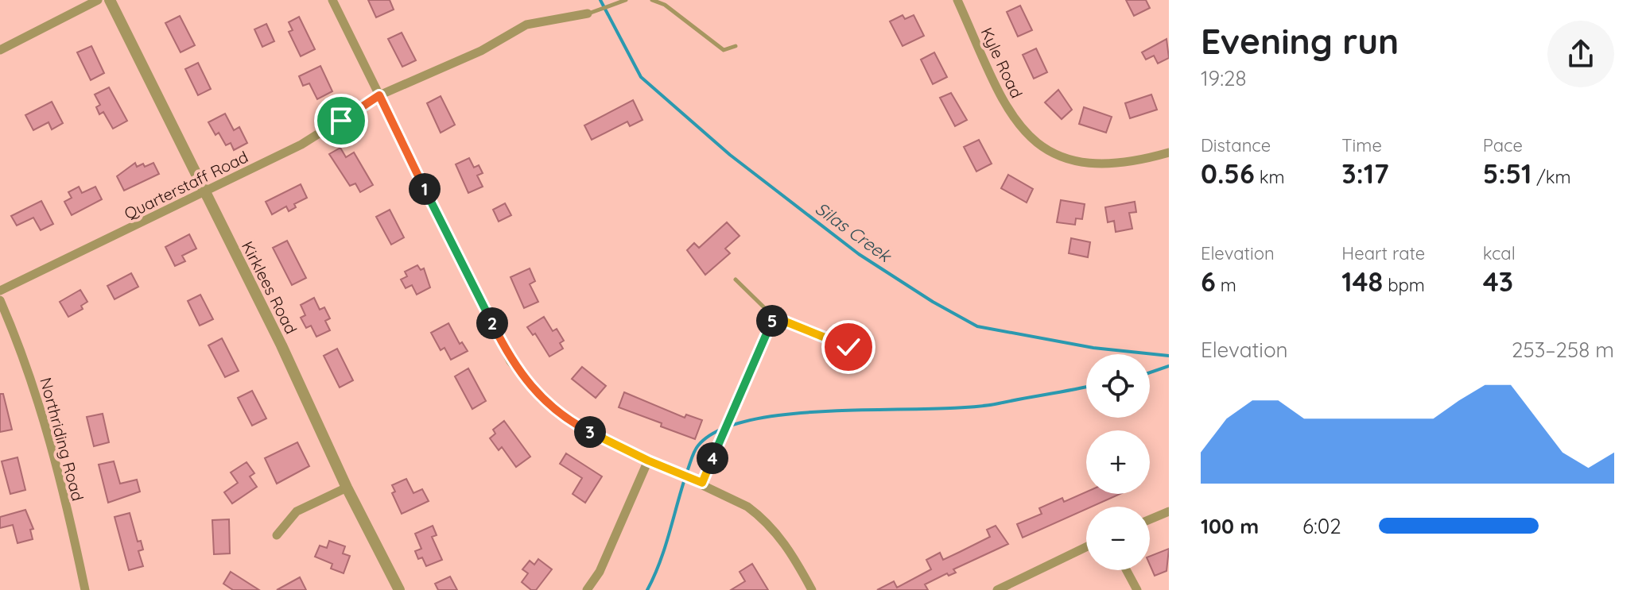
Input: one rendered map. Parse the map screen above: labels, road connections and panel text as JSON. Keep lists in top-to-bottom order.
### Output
{
  "streets": {
    "street": [
      "Kyle Road",
      "Quarterstaff Road",
      "Kirklees Road",
      "Northriding Road"
    ]
  },
  "crossings": [
    ["Quarterstaff Road", "Kirklees Road"]
  ],
  "water": ["Silas Creek"],
  "page": {
    "heading": ["Evening run", "19:28"],
    "stats": [
      ["Distance", "0.56 km"],
      ["Time", "3:17"],
      ["Pace", "5:51 /km"],
      ["Elevation", "6 m"],
      ["Heart rate", "148 bpm"],
      ["kcal", "43"]
    ],
    "pins": [
      "1",
      "5",
      "2",
      "3",
      "4"
    ],
    "chart": ["Elevation", "253–258 m"],
    "map_buttons": ["+", "−"],
    "list": [
      {
        "name": "100 m",
        "note": "6:02"
      }
    ]
  }
}
